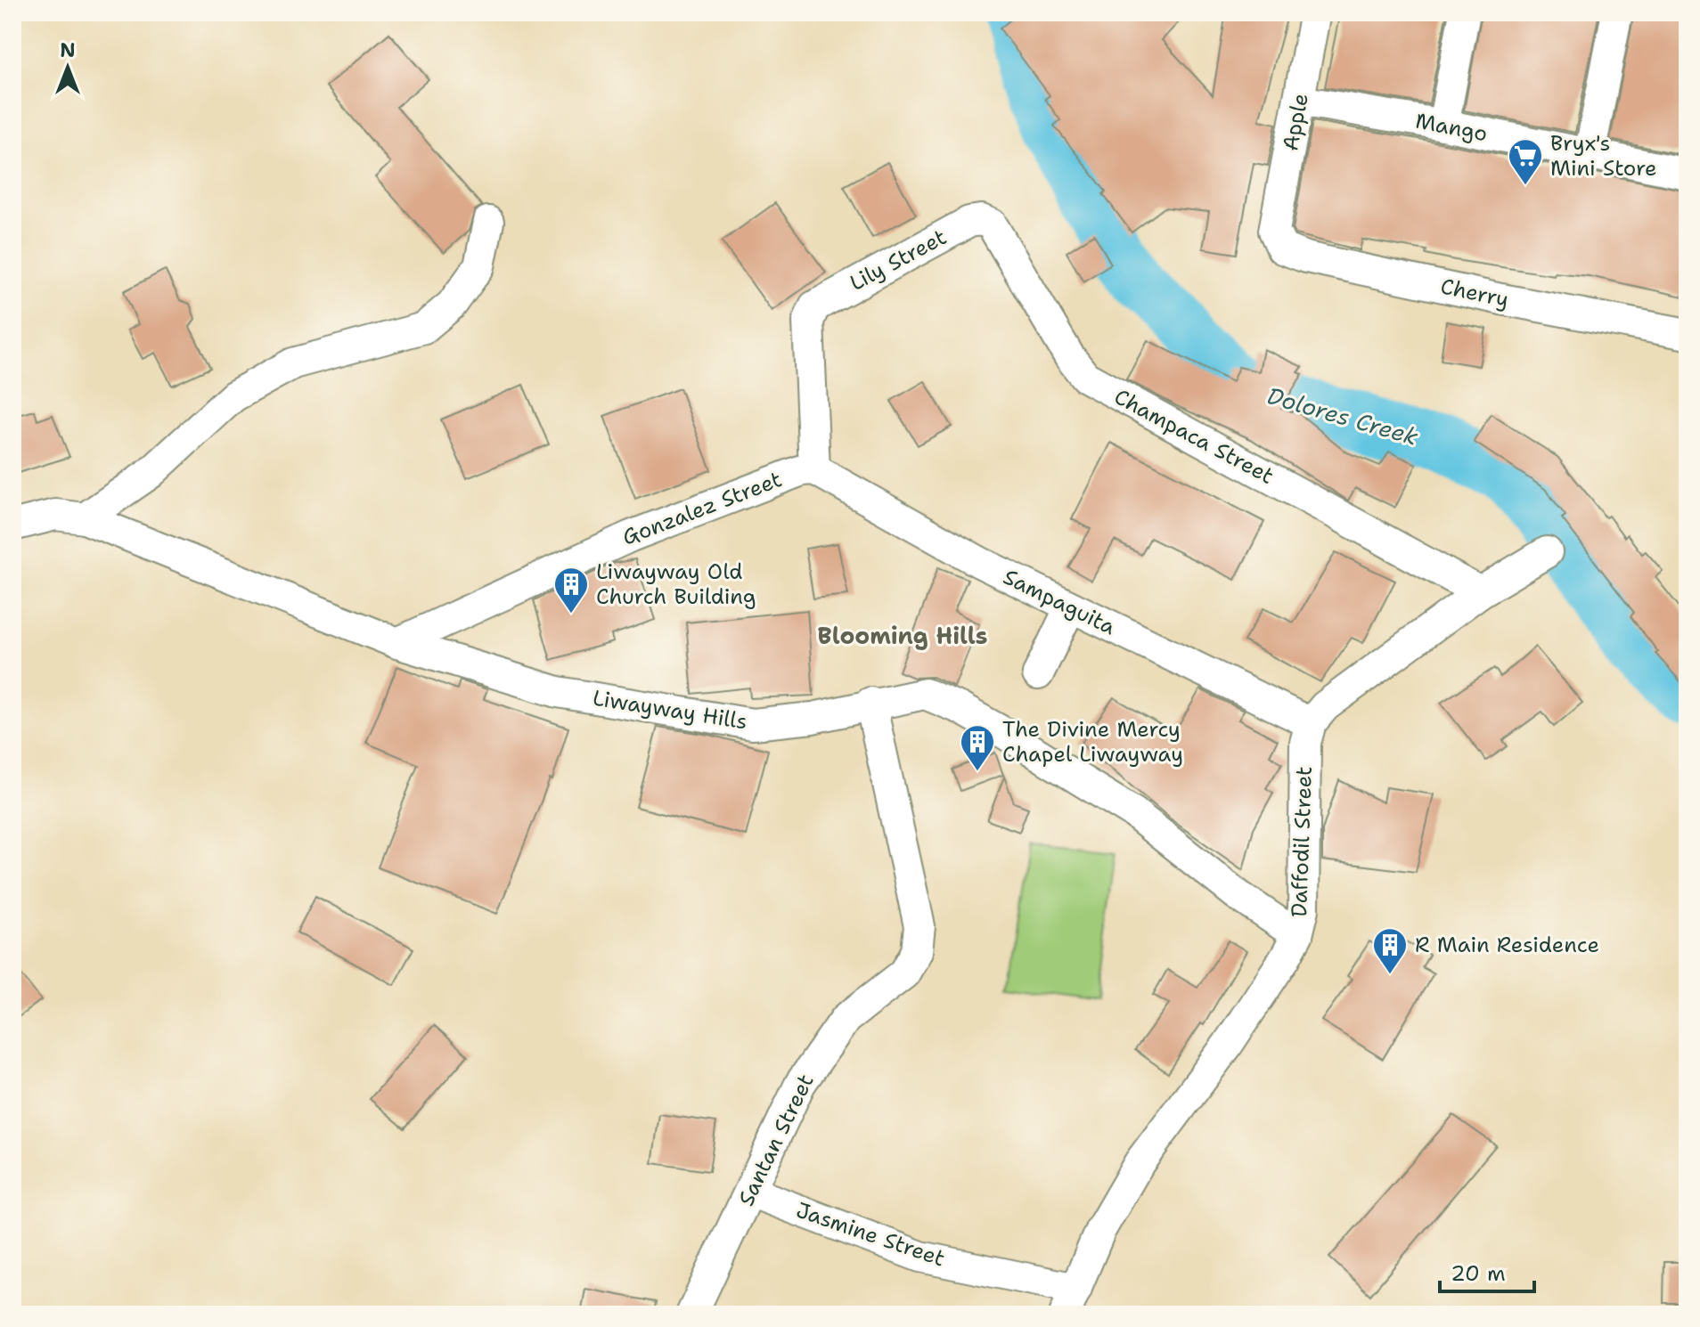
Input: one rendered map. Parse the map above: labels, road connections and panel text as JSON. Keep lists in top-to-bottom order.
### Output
{
  "streets": {
    "street": [
      "Apple",
      "Mango",
      "Lily Street",
      "Cherry",
      "Champaca Street",
      "Gonzalez Street",
      "Sampaguita",
      "Liwayway Hills",
      "Daffodil Street",
      "Santan Street",
      "Jasmine Street"
    ]
  },
  "crossings": [
    ["Apple", "Mango"],
    ["Apple", "Cherry"],
    ["Lily Street", "Champaca Street"],
    ["Lily Street", "Gonzalez Street"],
    ["Lily Street", "Sampaguita"],
    ["Gonzalez Street", "Sampaguita"],
    ["Gonzalez Street", "Liwayway Hills"],
    ["Sampaguita", "Daffodil Street"],
    ["Liwayway Hills", "Daffodil Street"],
    ["Liwayway Hills", "Santan Street"],
    ["Daffodil Street", "Jasmine Street"],
    ["Santan Street", "Jasmine Street"]
  ],
  "districts": ["Blooming Hills"],
  "water": ["Dolores Creek"],
  "places": {
    "supermarket": ["Bryx's Mini Store"],
    "building": ["Liwayway Old Church Building", "The Divine Mercy Chapel Liwayway", "R Main Residence"]
  },
  "scale_bar": "20 m",
  "north": "top"
}
